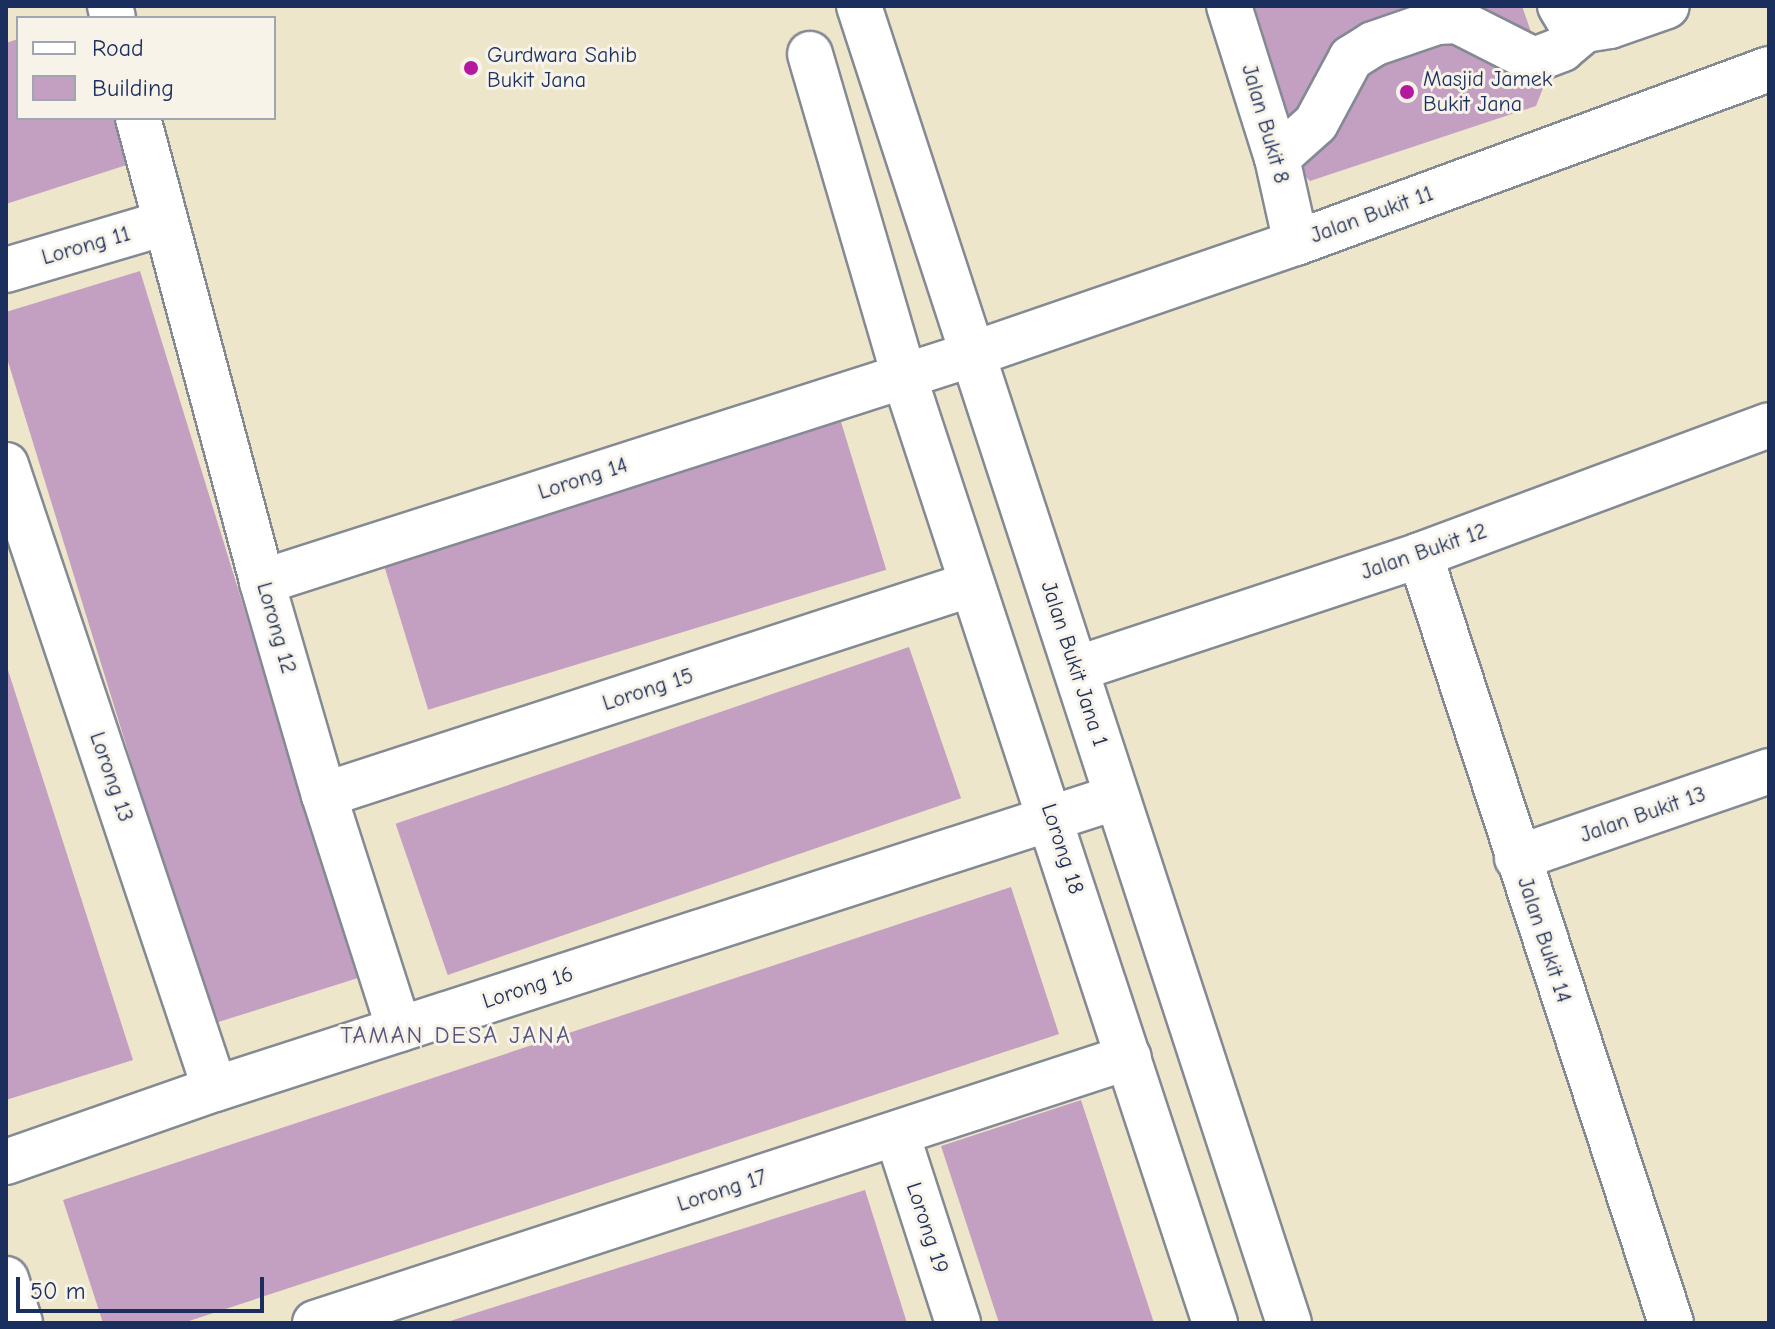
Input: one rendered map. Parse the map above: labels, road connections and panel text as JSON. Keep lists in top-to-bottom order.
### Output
{
  "streets": {
    "street": [
      "Jalan Bukit 8",
      "Jalan Bukit 11",
      "Lorong 11",
      "Lorong 14",
      "Jalan Bukit 12",
      "Lorong 12",
      "Jalan Bukit Jana 1",
      "Lorong 15",
      "Lorong 13",
      "Jalan Bukit 13",
      "Lorong 18",
      "Jalan Bukit 14",
      "Lorong 16",
      "Lorong 17",
      "Lorong 19"
    ]
  },
  "crossings": [
    ["Jalan Bukit 8", "Jalan Bukit 11"],
    ["Jalan Bukit 11", "Lorong 14"],
    ["Jalan Bukit 11", "Jalan Bukit Jana 1"],
    ["Jalan Bukit 11", "Lorong 18"],
    ["Lorong 11", "Lorong 12"],
    ["Lorong 14", "Lorong 12"],
    ["Lorong 14", "Lorong 18"],
    ["Jalan Bukit 12", "Jalan Bukit Jana 1"],
    ["Jalan Bukit 12", "Jalan Bukit 14"],
    ["Lorong 12", "Lorong 15"],
    ["Lorong 12", "Lorong 16"],
    ["Jalan Bukit Jana 1", "Lorong 16"],
    ["Lorong 15", "Lorong 18"],
    ["Lorong 13", "Lorong 16"],
    ["Jalan Bukit 13", "Jalan Bukit 14"],
    ["Lorong 18", "Lorong 16"],
    ["Lorong 18", "Lorong 17"],
    ["Lorong 17", "Lorong 19"]
  ],
  "districts": ["TAMAN DESA JANA"],
  "places": ["Gurdwara Sahib Bukit Jana", "Masjid Jamek Bukit Jana"],
  "legend": ["Road", "Building"],
  "scale_bar": "50 m"
}
